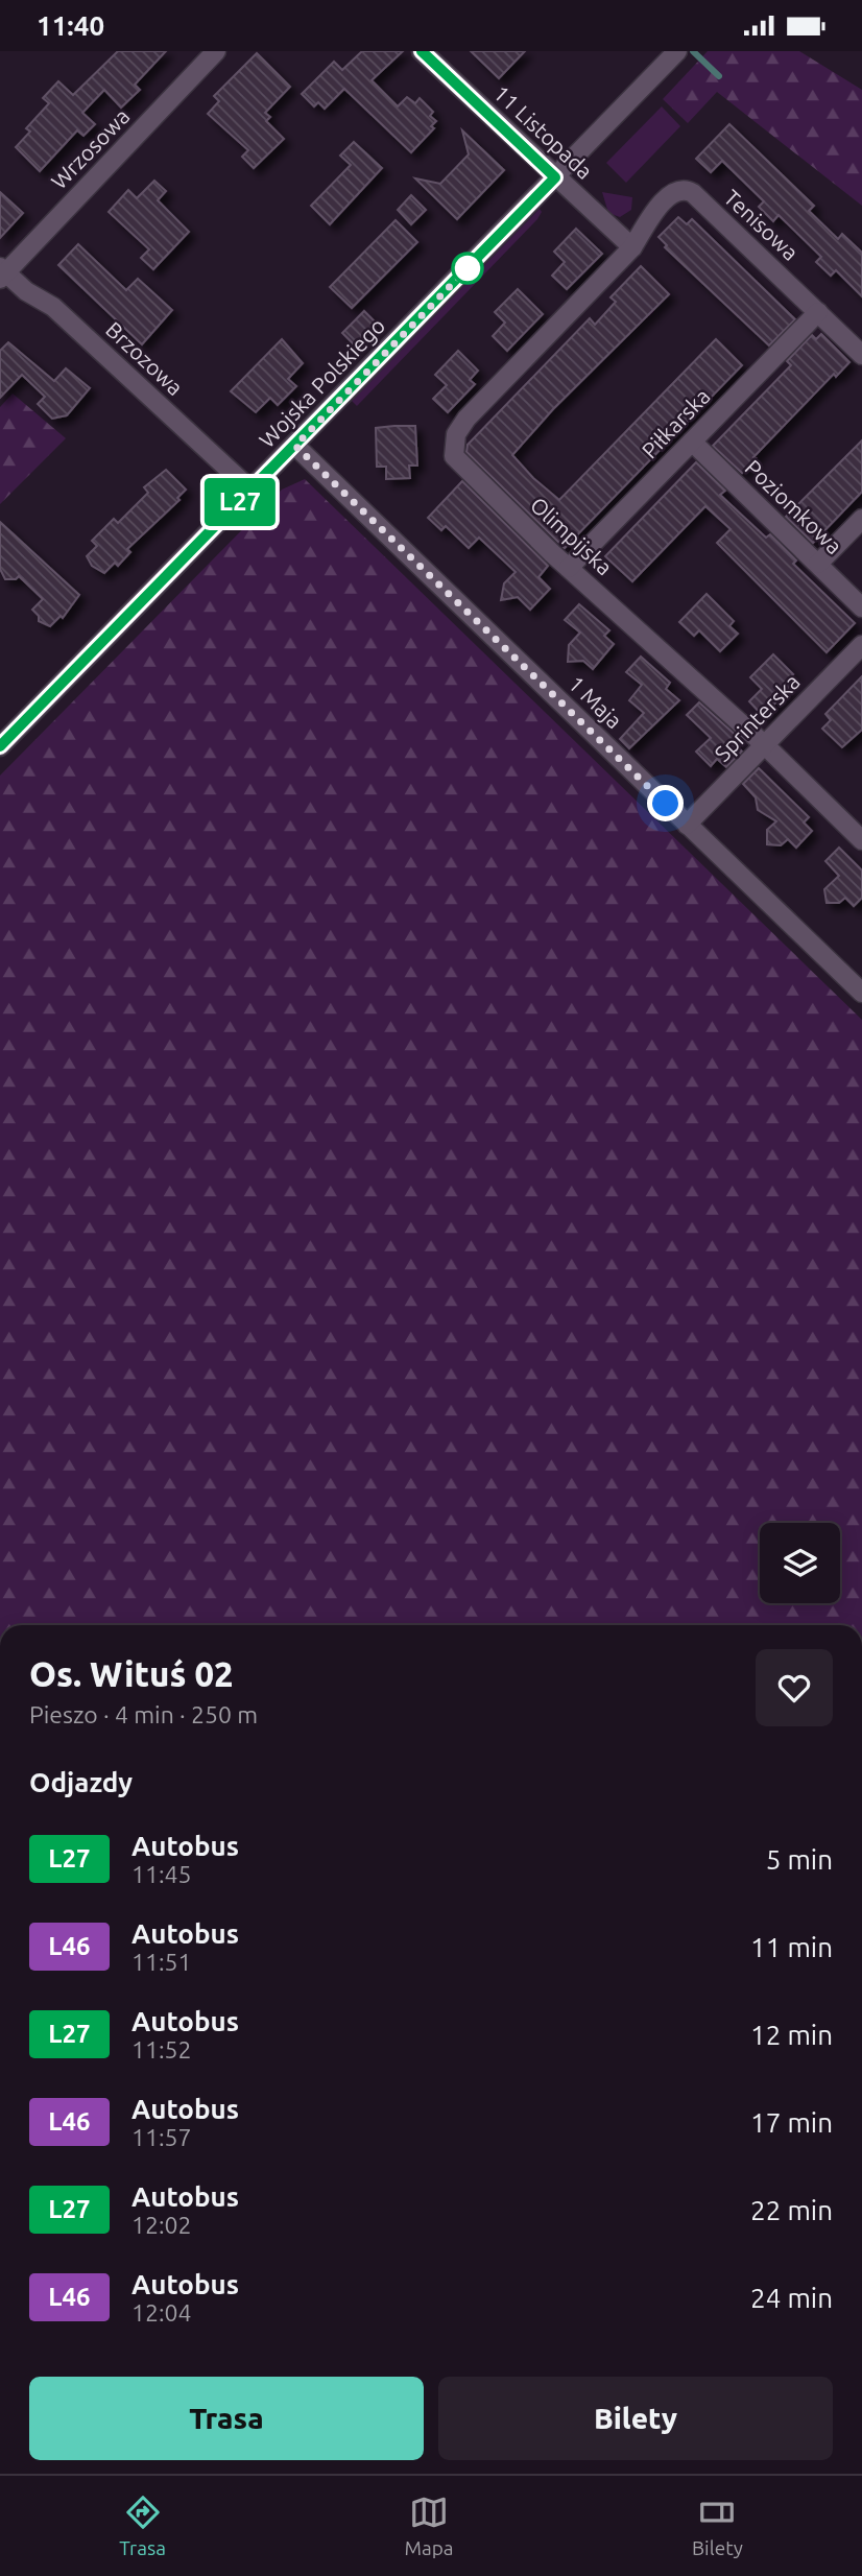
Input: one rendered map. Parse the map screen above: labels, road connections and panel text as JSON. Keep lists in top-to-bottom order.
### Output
{
  "streets": {
    "street": [
      "11 Listopada",
      "Wrzosowa",
      "Tenisowa",
      "Brzozowa",
      "Wojska Polskiego",
      "Piłkarska",
      "Poziomkowa",
      "Olimpijska",
      "1 Maja",
      "Sprinterska"
    ]
  },
  "crossings": [
    ["11 Listopada", "Tenisowa"],
    ["11 Listopada", "Wojska Polskiego"],
    ["11 Listopada", "Olimpijska"],
    ["Wrzosowa", "Brzozowa"],
    ["Tenisowa", "Piłkarska"],
    ["Tenisowa", "Olimpijska"],
    ["Brzozowa", "Wojska Polskiego"],
    ["Wojska Polskiego", "1 Maja"],
    ["Piłkarska", "Poziomkowa"],
    ["Piłkarska", "Olimpijska"],
    ["Olimpijska", "Sprinterska"],
    ["1 Maja", "Sprinterska"]
  ],
  "lines": ["bus line L27"],
  "page": {
    "status": "11:40",
    "on_map": "L27",
    "heading": [
      ["Os. Wituś 02", "Pieszo · 4 min · 250 m"],
      "Odjazdy"
    ],
    "list": [
      {
        "mark": "L27",
        "name": "Autobus",
        "note": "11:45",
        "value": "5 min"
      },
      {
        "mark": "L46",
        "name": "Autobus",
        "note": "11:51",
        "value": "11 min"
      },
      {
        "mark": "L27",
        "name": "Autobus",
        "note": "11:52",
        "value": "12 min"
      },
      {
        "mark": "L46",
        "name": "Autobus",
        "note": "11:57",
        "value": "17 min"
      },
      {
        "mark": "L27",
        "name": "Autobus",
        "note": "12:02",
        "value": "22 min"
      },
      {
        "mark": "L46",
        "name": "Autobus",
        "note": "12:04",
        "value": "24 min"
      }
    ],
    "buttons": ["Trasa", "Bilety"],
    "tabs": ["Trasa", "Mapa", "Bilety"]
  }
}
